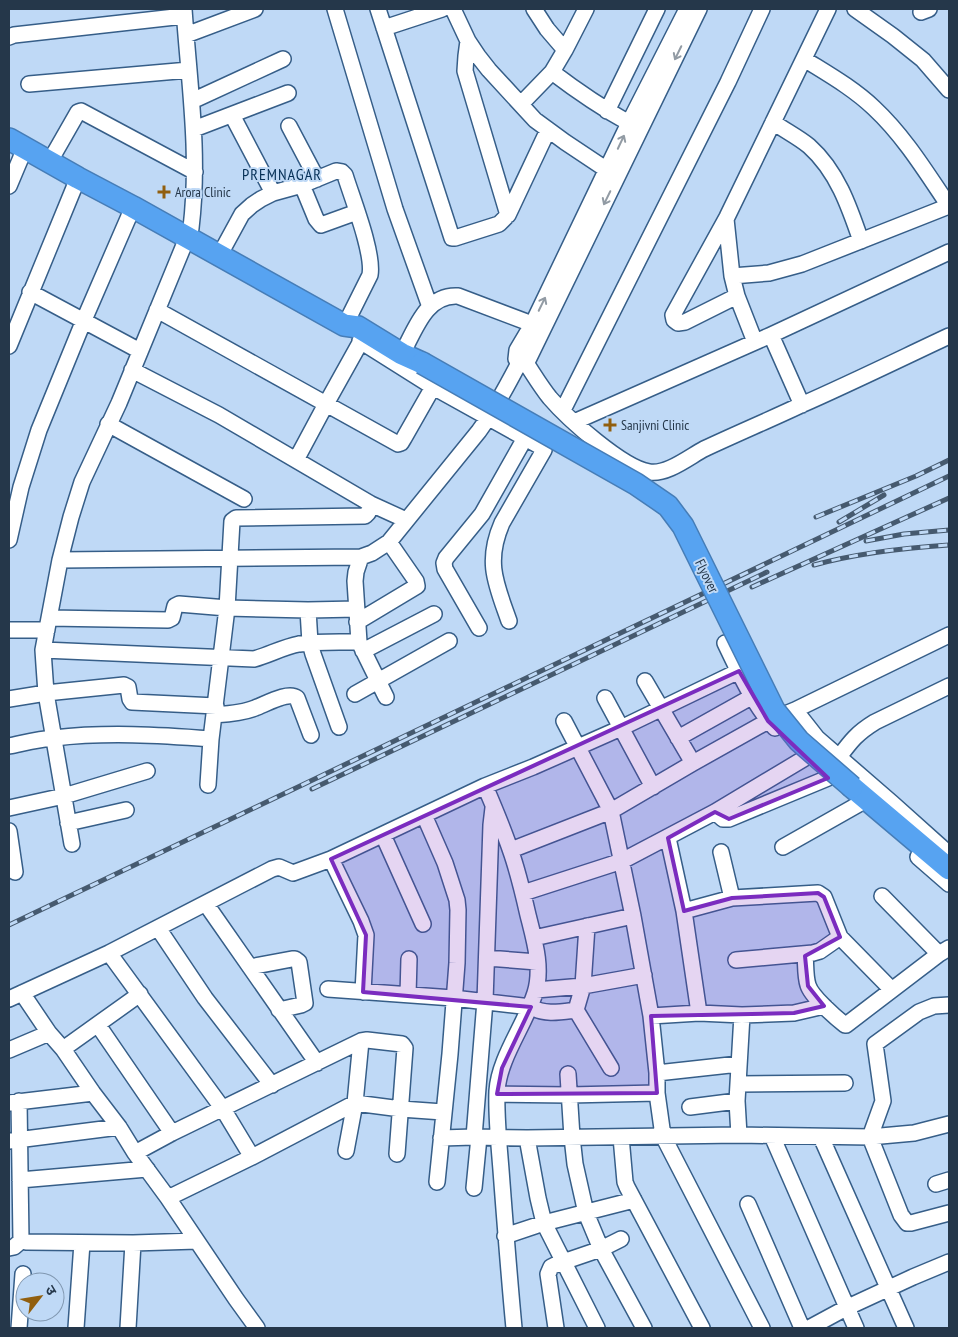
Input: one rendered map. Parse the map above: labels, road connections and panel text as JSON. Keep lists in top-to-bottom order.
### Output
{
  "streets": {
    "highway": ["Flyover"]
  },
  "districts": ["PREMNAGAR"],
  "places": {
    "health": ["Arora Clinic", "Sanjivni Clinic"]
  },
  "north": "top right"
}
